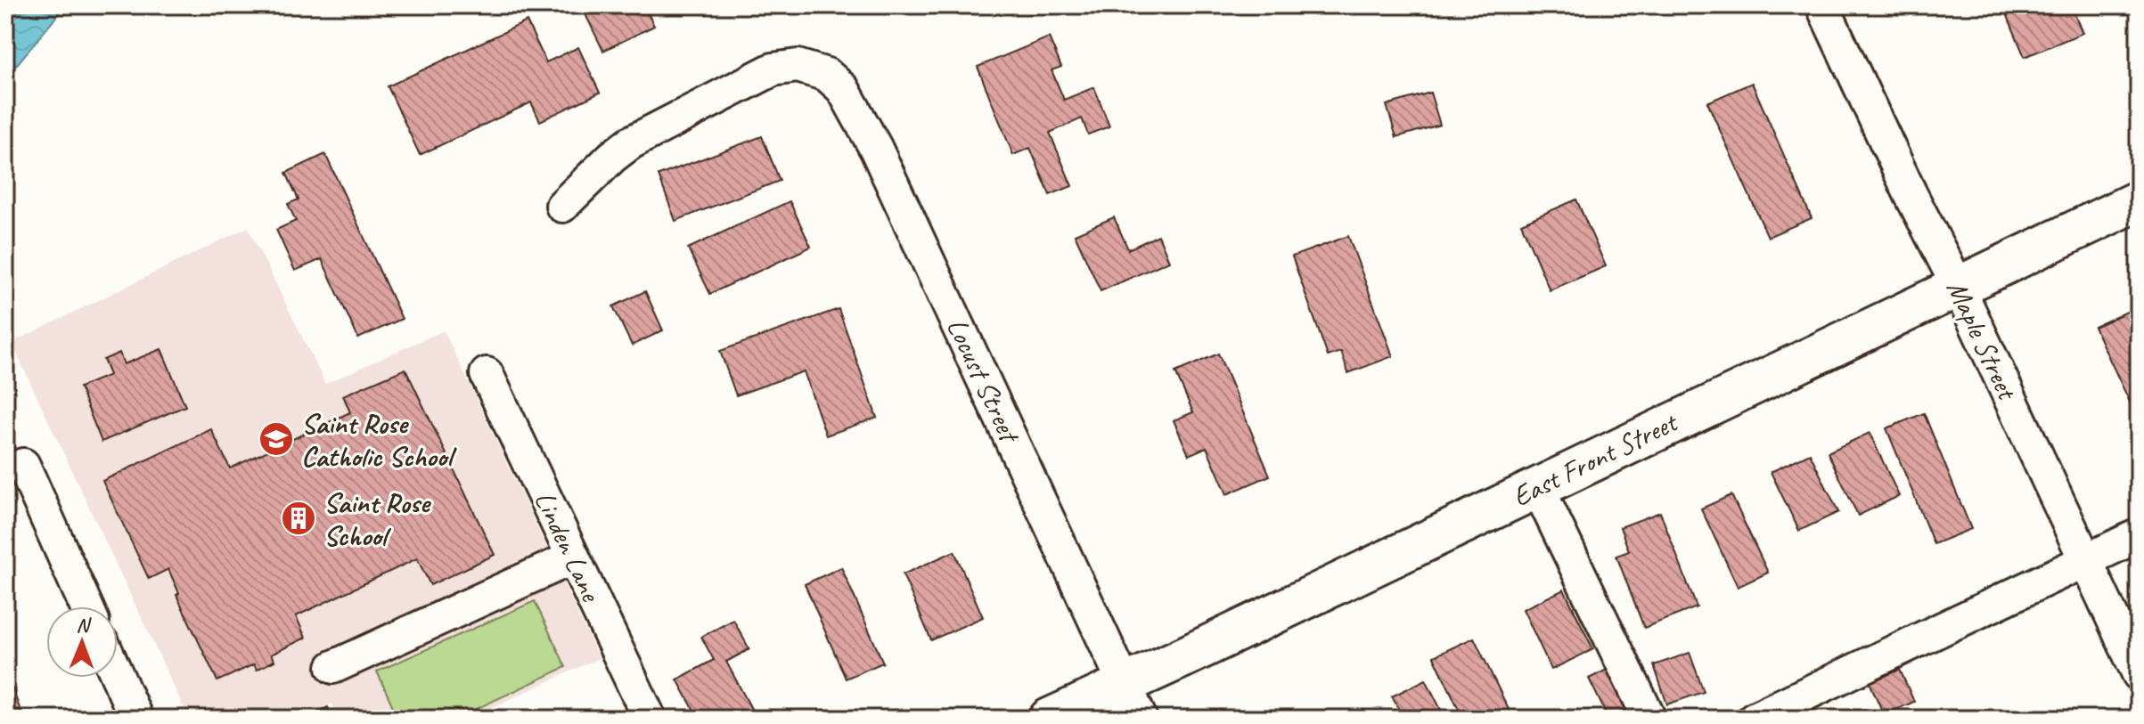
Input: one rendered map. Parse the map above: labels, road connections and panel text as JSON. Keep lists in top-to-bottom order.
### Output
{
  "streets": {
    "main road": ["East Front Street"],
    "street": ["Maple Street", "Locust Street", "Linden Lane"]
  },
  "crossings": [
    ["Maple Street", "East Front Street"],
    ["Locust Street", "East Front Street"]
  ],
  "places": {
    "school or university": ["Saint Rose Catholic School"],
    "building": ["Saint Rose School"]
  },
  "north": "top"
}
